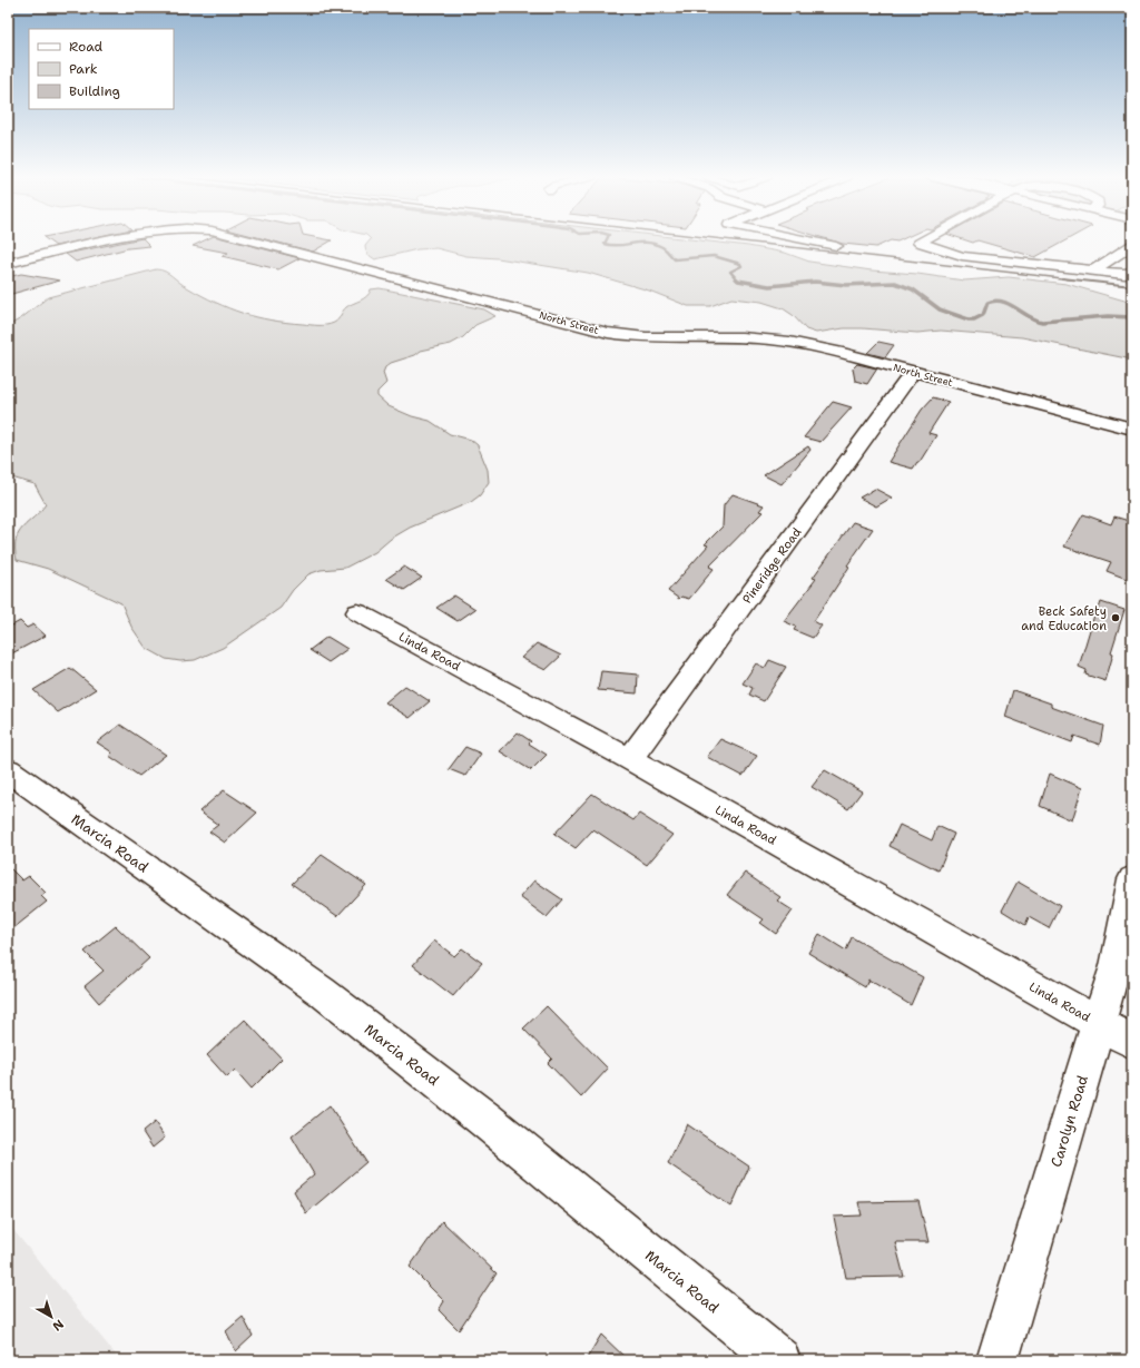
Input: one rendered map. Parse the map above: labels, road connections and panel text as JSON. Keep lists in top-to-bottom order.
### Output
{
  "streets": {
    "street": [
      "North Street",
      "Pineridge Road",
      "Linda Road",
      "Marcia Road",
      "Carolyn Road"
    ]
  },
  "crossings": [
    ["North Street", "Pineridge Road"],
    ["Pineridge Road", "Linda Road"],
    ["Linda Road", "Carolyn Road"]
  ],
  "places": ["Beck Safety and Education"],
  "legend": ["Road", "Park", "Building"],
  "north": "bottom right"
}
